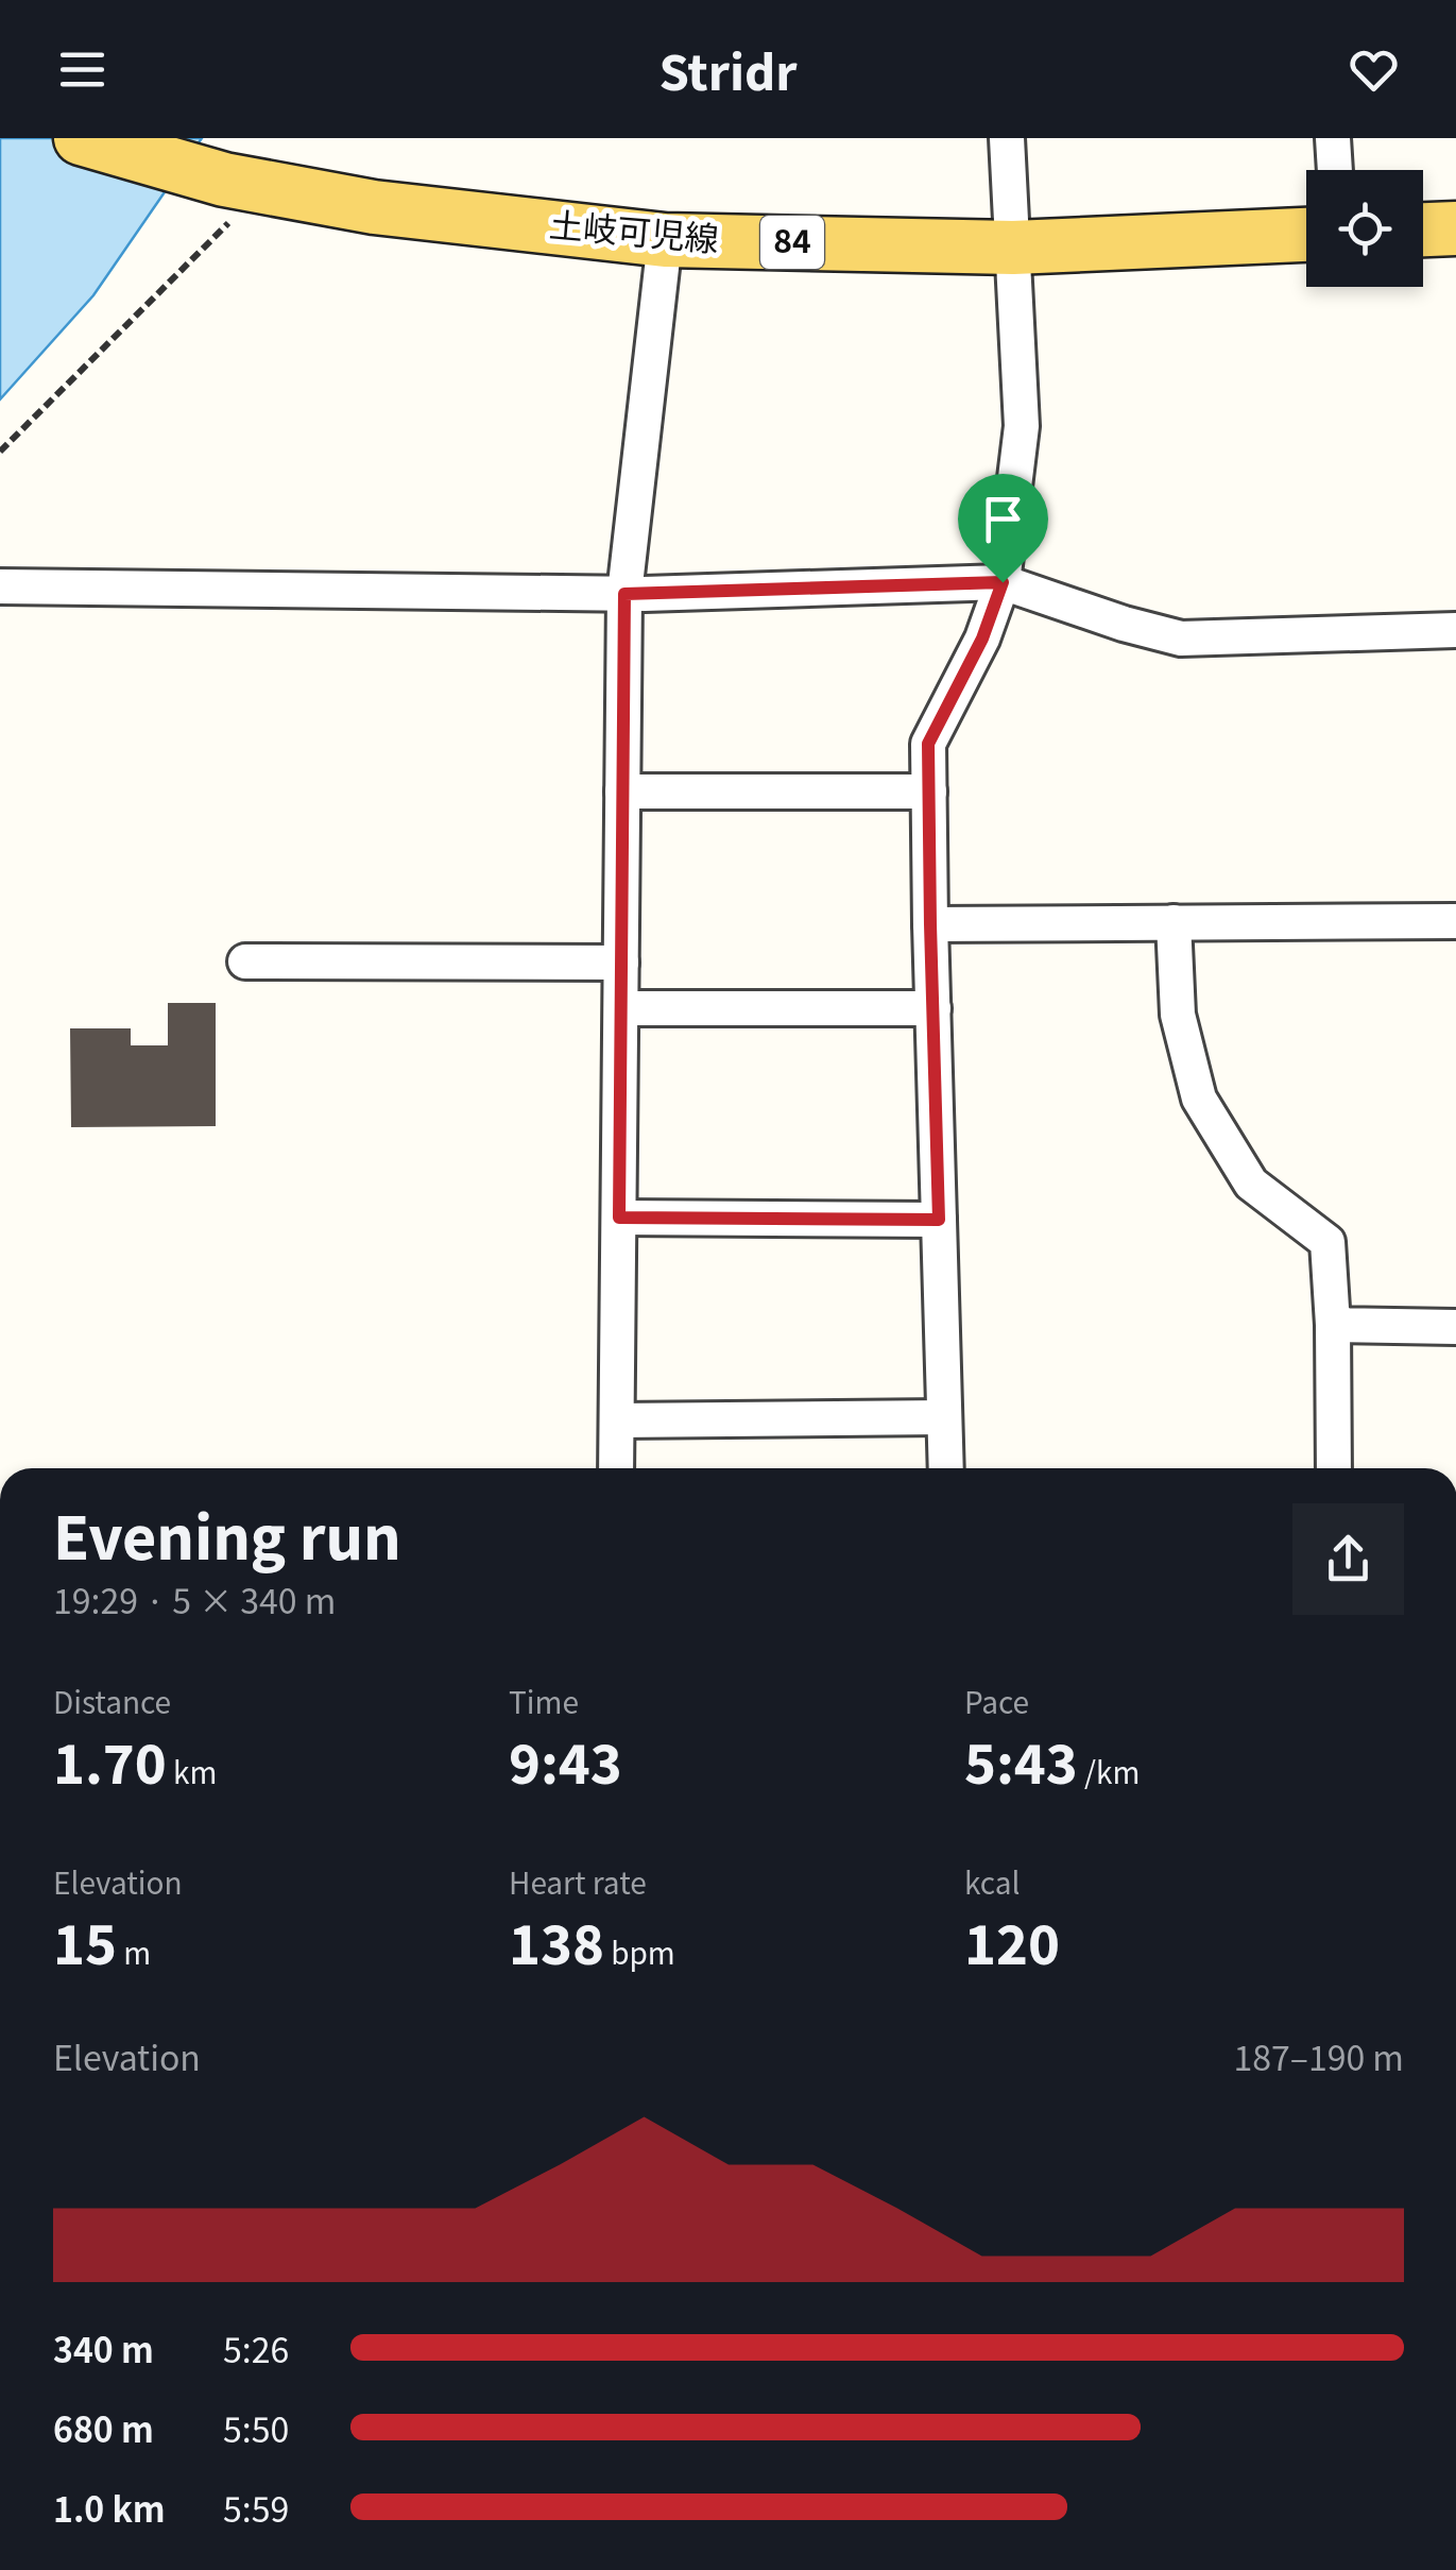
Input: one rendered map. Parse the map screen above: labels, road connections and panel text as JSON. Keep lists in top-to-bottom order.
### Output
{
  "streets": {
    "main road": ["土岐可児線", "84"]
  },
  "page": {
    "header": "Stridr",
    "heading": ["Evening run", "19:29 · 5 × 340 m"],
    "stats": [
      ["Distance", "1.70 km"],
      ["Time", "9:43"],
      ["Pace", "5:43 /km"],
      ["Elevation", "15 m"],
      ["Heart rate", "138 bpm"],
      ["kcal", "120"]
    ],
    "chart": ["Elevation", "187–190 m"],
    "list": [
      {
        "name": "340 m",
        "note": "5:26"
      },
      {
        "name": "680 m",
        "note": "5:50"
      },
      {
        "name": "1.0 km",
        "note": "5:59"
      }
    ]
  }
}
